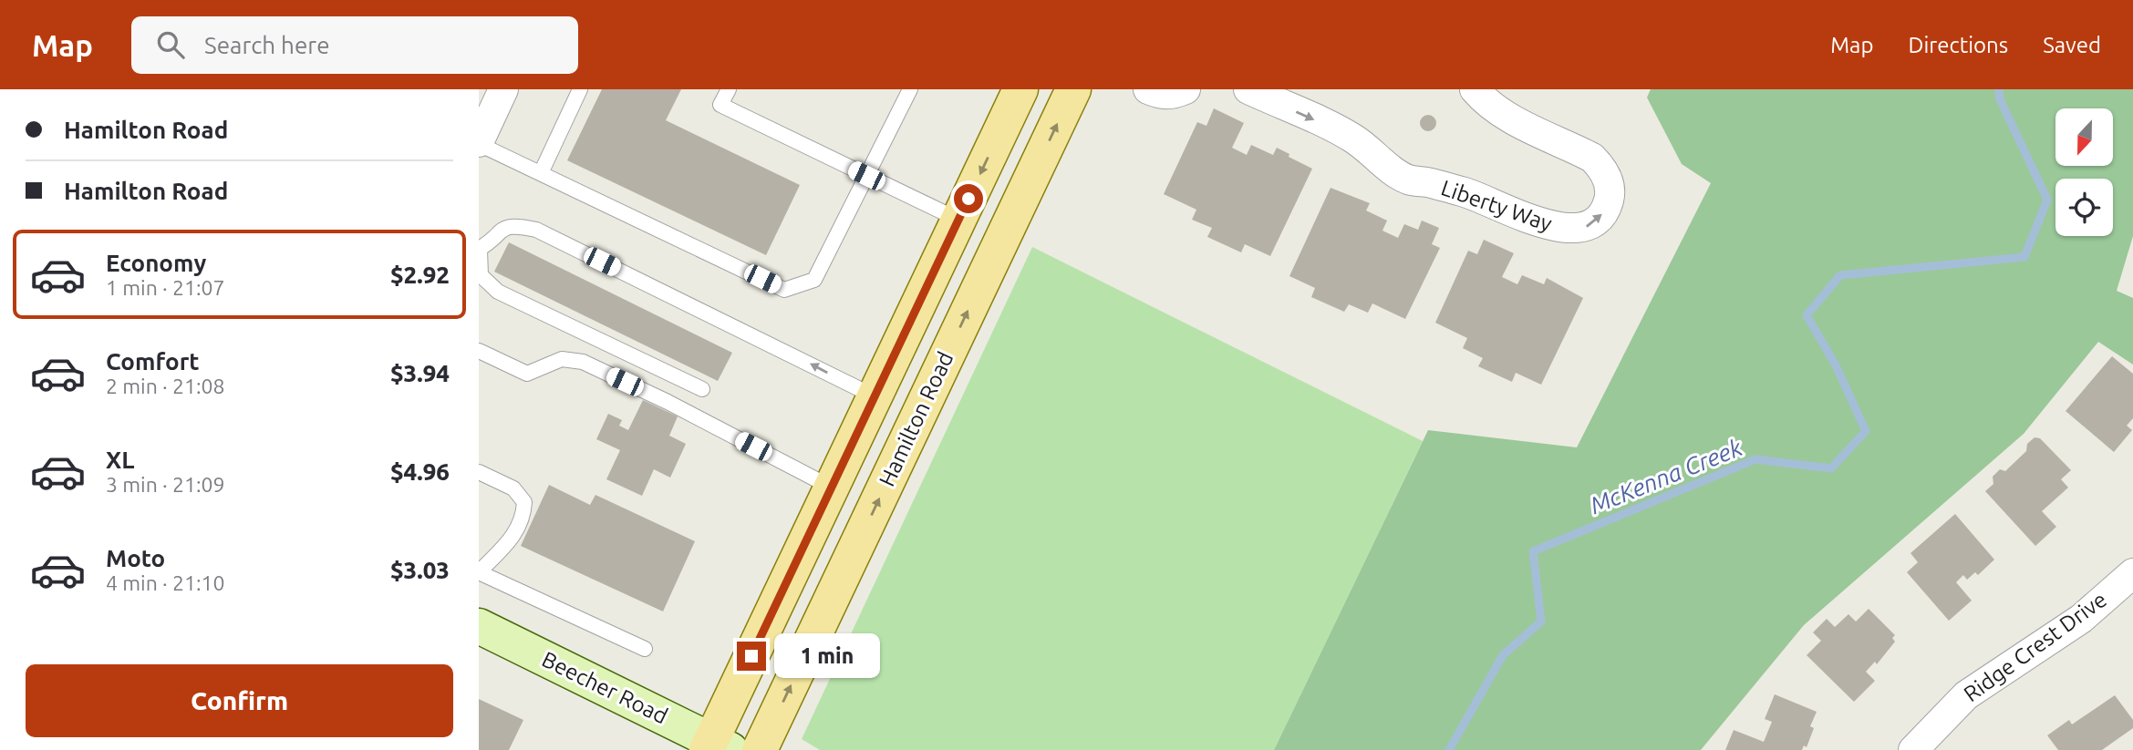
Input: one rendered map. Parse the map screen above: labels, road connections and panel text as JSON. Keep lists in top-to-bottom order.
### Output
{
  "streets": {
    "main road": ["Hamilton Road"],
    "street": ["Liberty Way", "Ridge Crest Drive", "Beecher Road"]
  },
  "water": ["McKenna Creek"],
  "north": "bottom",
  "page": {
    "header": "Map",
    "search": "Search here",
    "nav": ["Map", "Directions", "Saved"],
    "banner": ["Hamilton Road", "Hamilton Road"],
    "list": [
      {
        "name": "Economy",
        "note": "1 min · 21:07",
        "value": "$2.92"
      },
      {
        "name": "Comfort",
        "note": "2 min · 21:08",
        "value": "$3.94"
      },
      {
        "name": "XL",
        "note": "3 min · 21:09",
        "value": "$4.96"
      },
      {
        "name": "Moto",
        "note": "4 min · 21:10",
        "value": "$3.03"
      }
    ],
    "bubble": "1 min",
    "buttons": "Confirm"
  }
}
